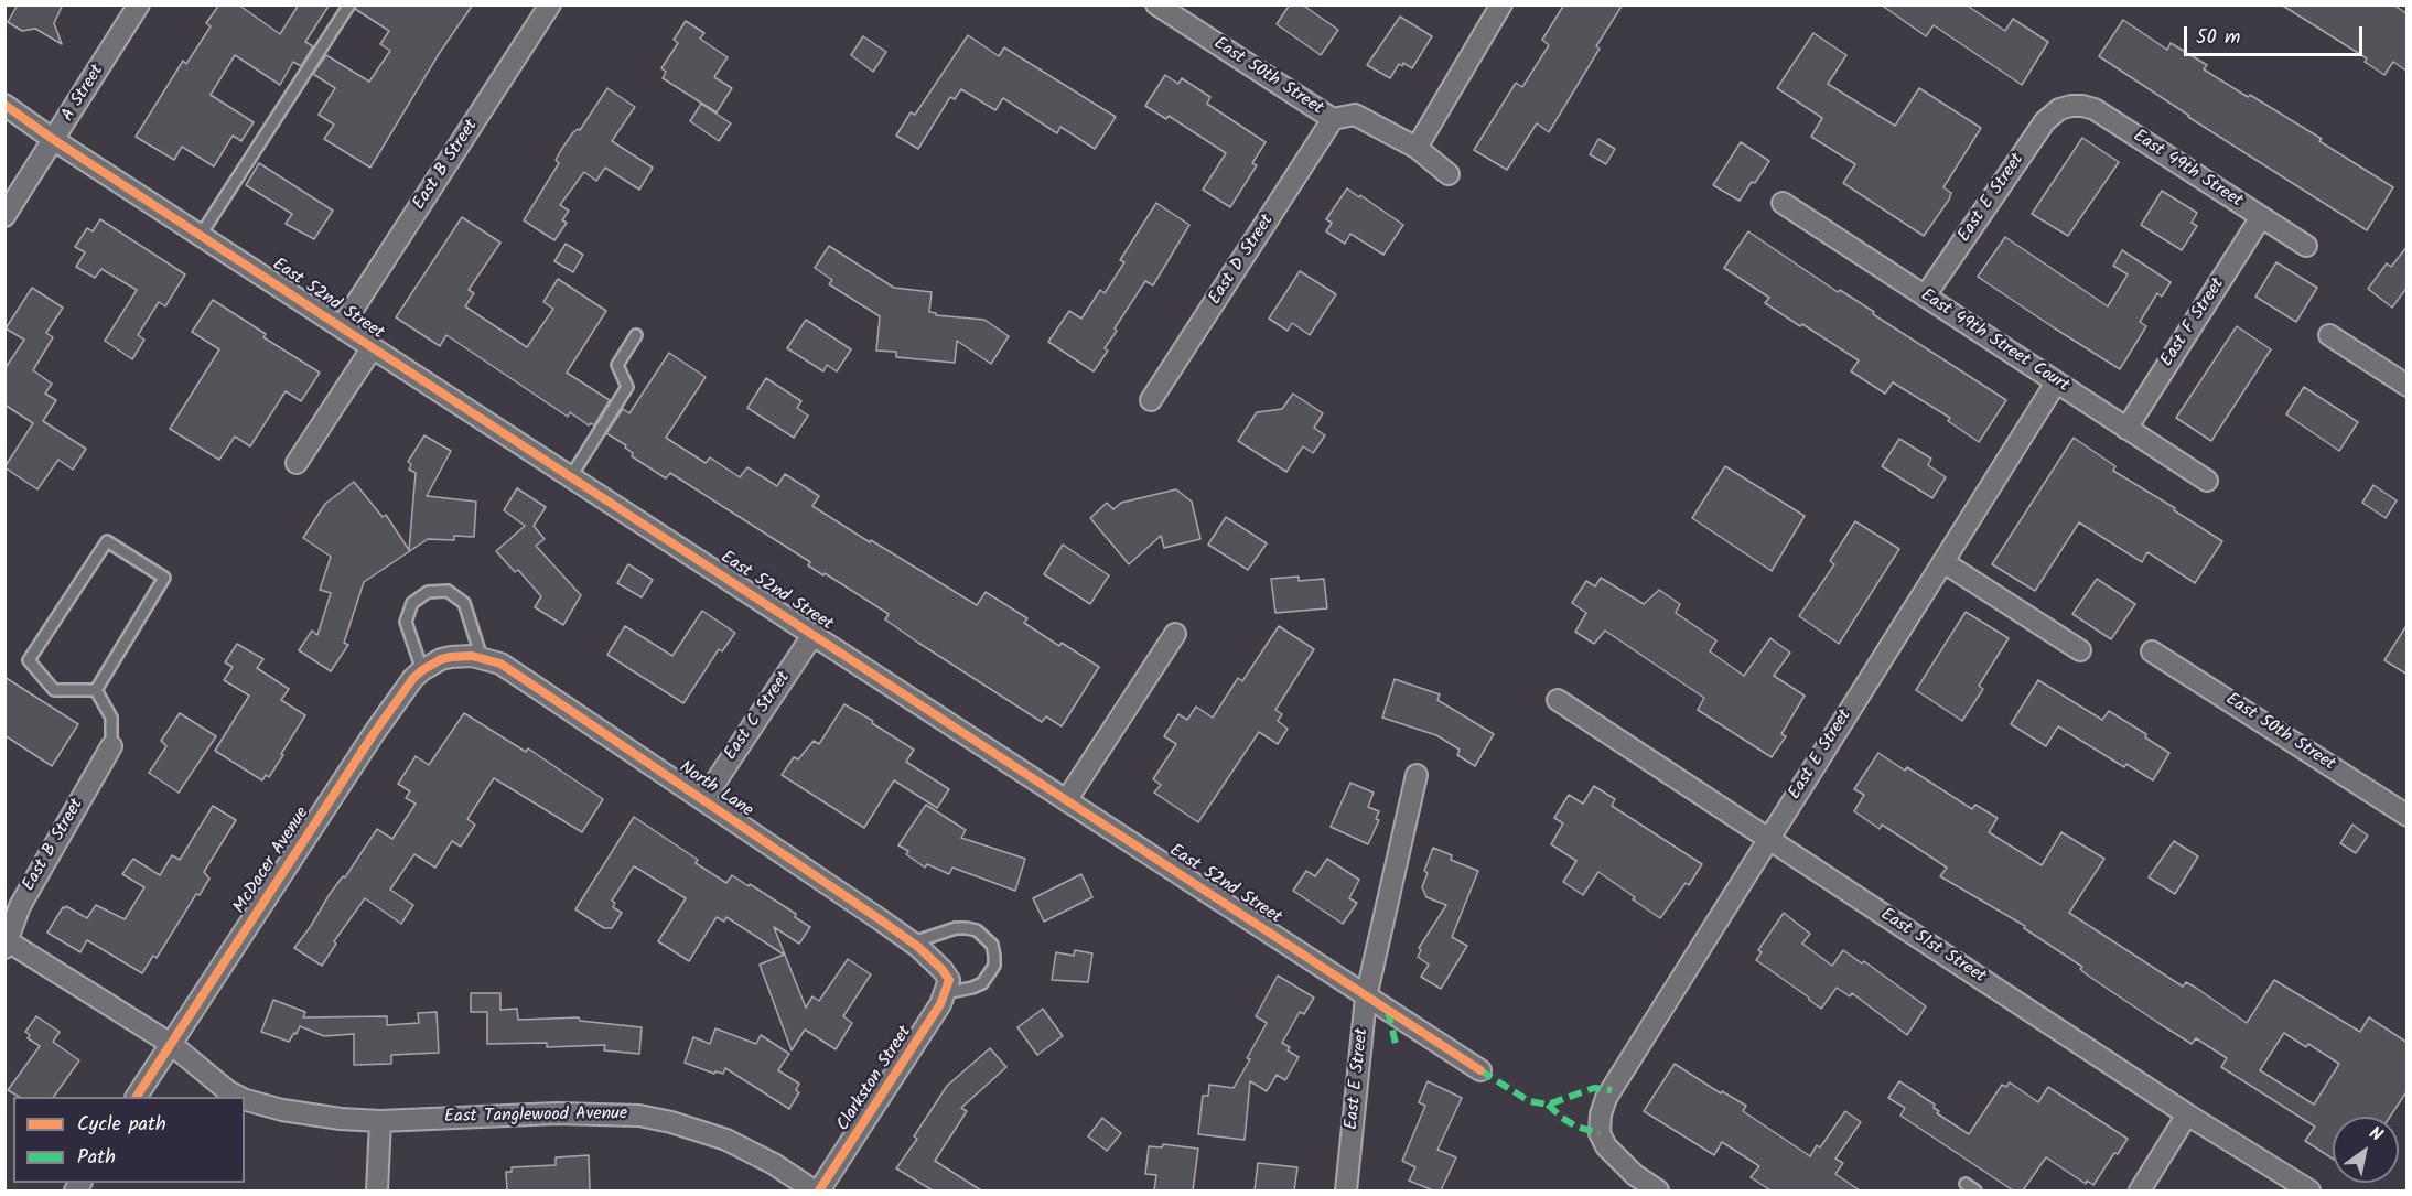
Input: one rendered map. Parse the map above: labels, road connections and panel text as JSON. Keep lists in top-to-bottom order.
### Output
{
  "streets": {
    "street": [
      "East 50th Street",
      "A Street",
      "East B Street",
      "East 49th Street",
      "East E Street",
      "East D Street",
      "East 52nd Street",
      "East F Street",
      "East 49th Street Court",
      "East C Street",
      "North Lane",
      "McDacer Avenue",
      "East 51st Street",
      "Clarkston Street",
      "East Tanglewood Avenue"
    ]
  },
  "crossings": [
    ["East 50th Street", "East D Street"],
    ["A Street", "East 52nd Street"],
    ["East B Street", "East 52nd Street"],
    ["East B Street", "East Tanglewood Avenue"],
    ["East 49th Street", "East E Street"],
    ["East 49th Street", "East F Street"],
    ["East E Street", "East 52nd Street"],
    ["East E Street", "East 49th Street Court"],
    ["East E Street", "East 51st Street"],
    ["East 52nd Street", "East C Street"],
    ["East F Street", "East 49th Street Court"],
    ["East C Street", "North Lane"],
    ["North Lane", "McDacer Avenue"],
    ["North Lane", "Clarkston Street"],
    ["McDacer Avenue", "East Tanglewood Avenue"]
  ],
  "legend": ["Cycle path", "Path"],
  "scale_bar": "50 m",
  "north": "top right"
}
